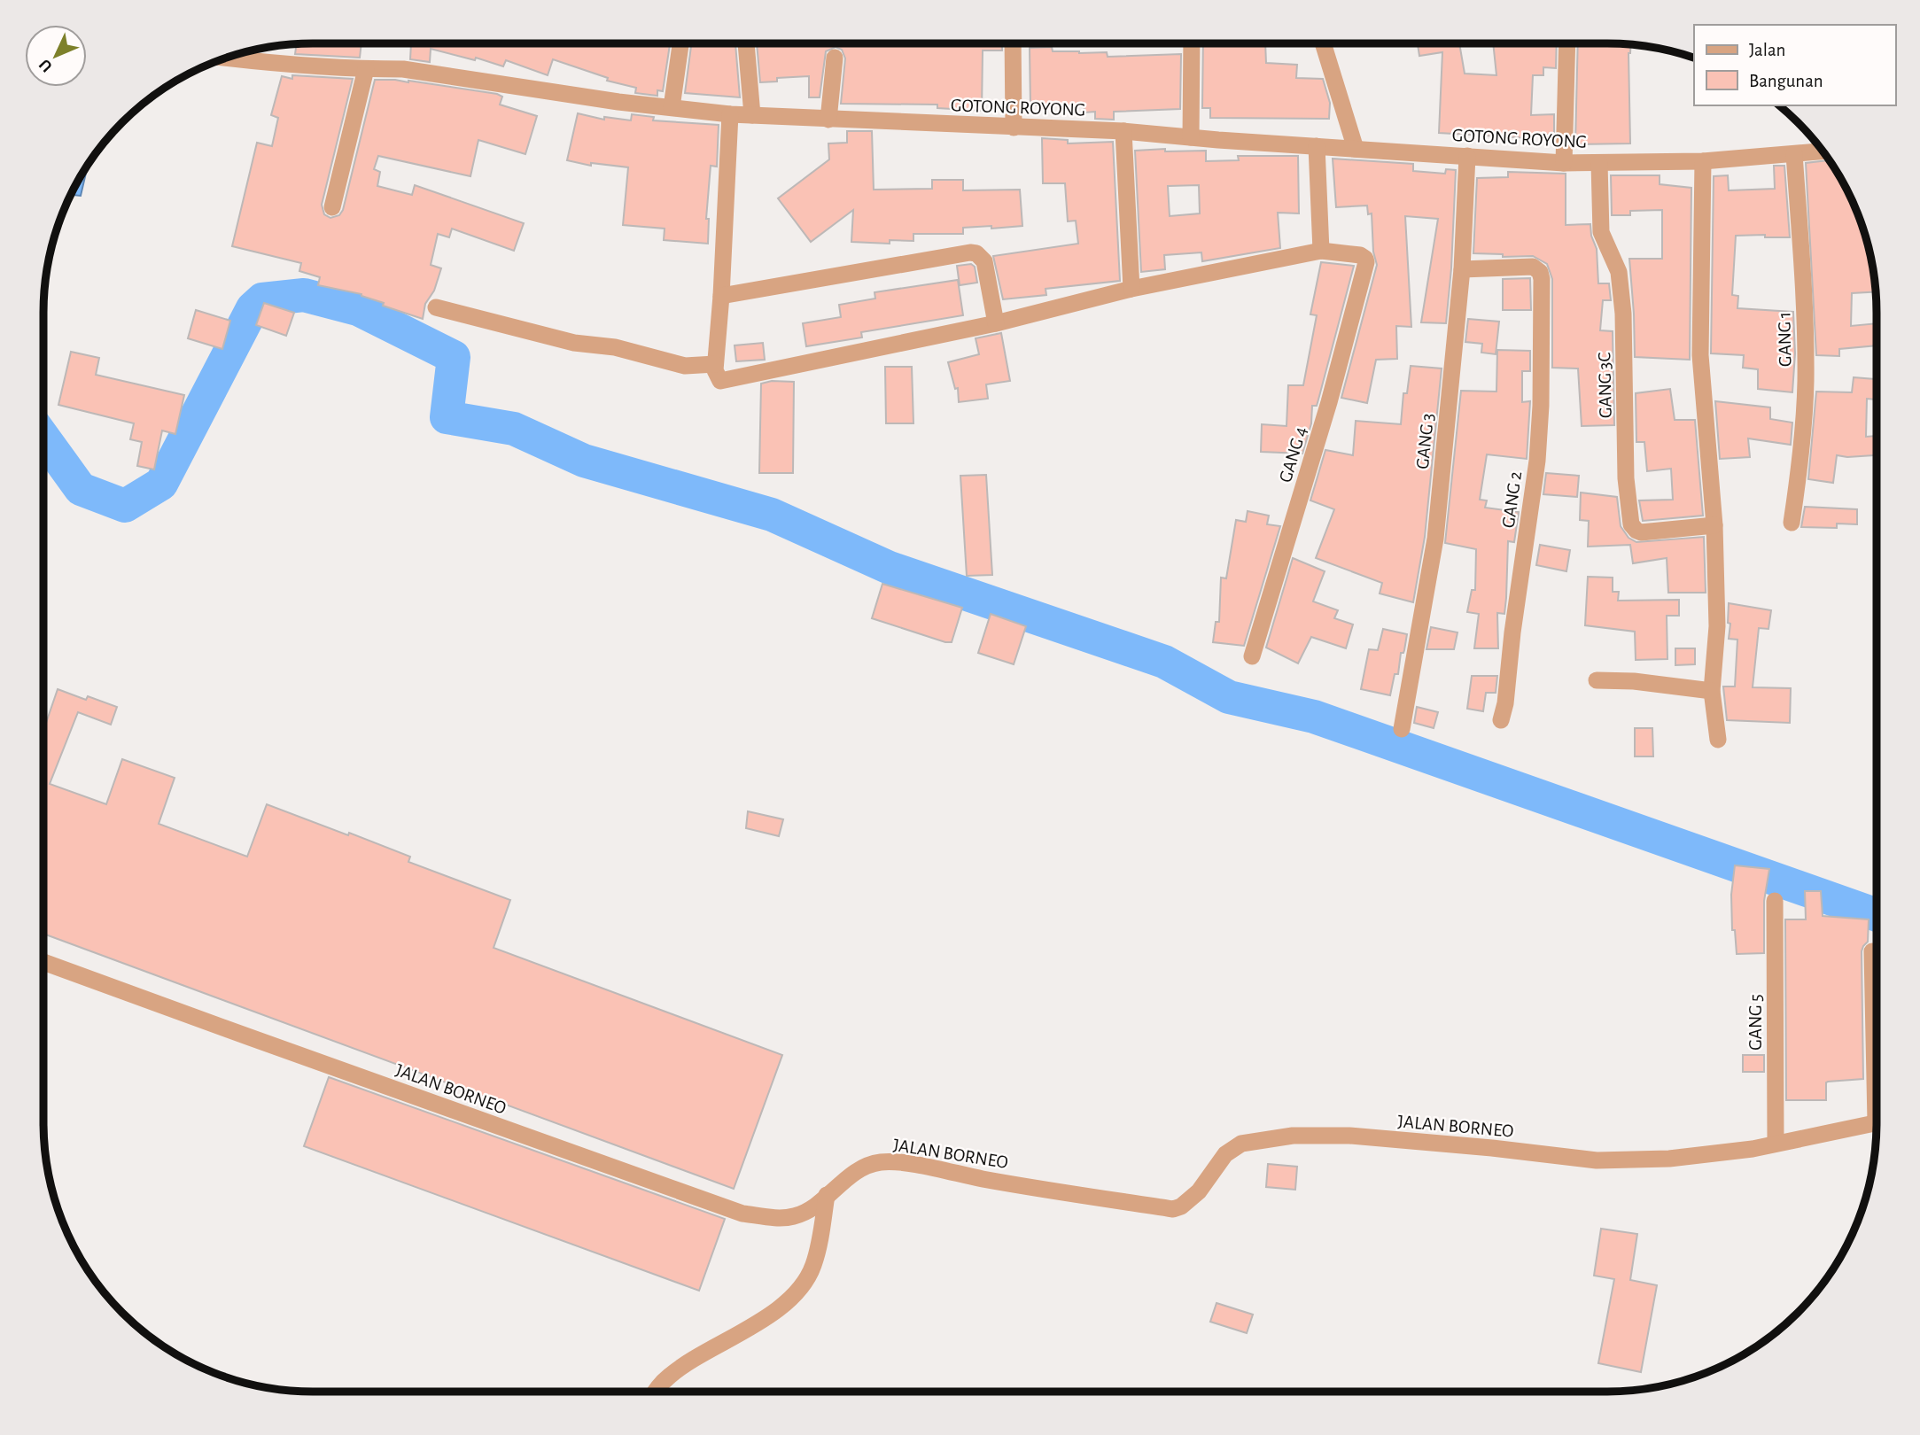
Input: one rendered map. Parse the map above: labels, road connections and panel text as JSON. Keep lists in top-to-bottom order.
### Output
{
  "streets": {
    "street": [
      "GOTONG ROYONG",
      "GANG 1",
      "GANG 3C",
      "GANG 3",
      "GANG 4",
      "GANG 2",
      "GANG 5",
      "JALAN BORNEO"
    ]
  },
  "crossings": [
    ["GOTONG ROYONG", "GANG 1"],
    ["GOTONG ROYONG", "GANG 3C"],
    ["GOTONG ROYONG", "GANG 3"],
    ["GANG 3", "GANG 2"],
    ["GANG 5", "JALAN BORNEO"]
  ],
  "legend": ["Jalan", "Bangunan"],
  "north": "bottom left"
}
